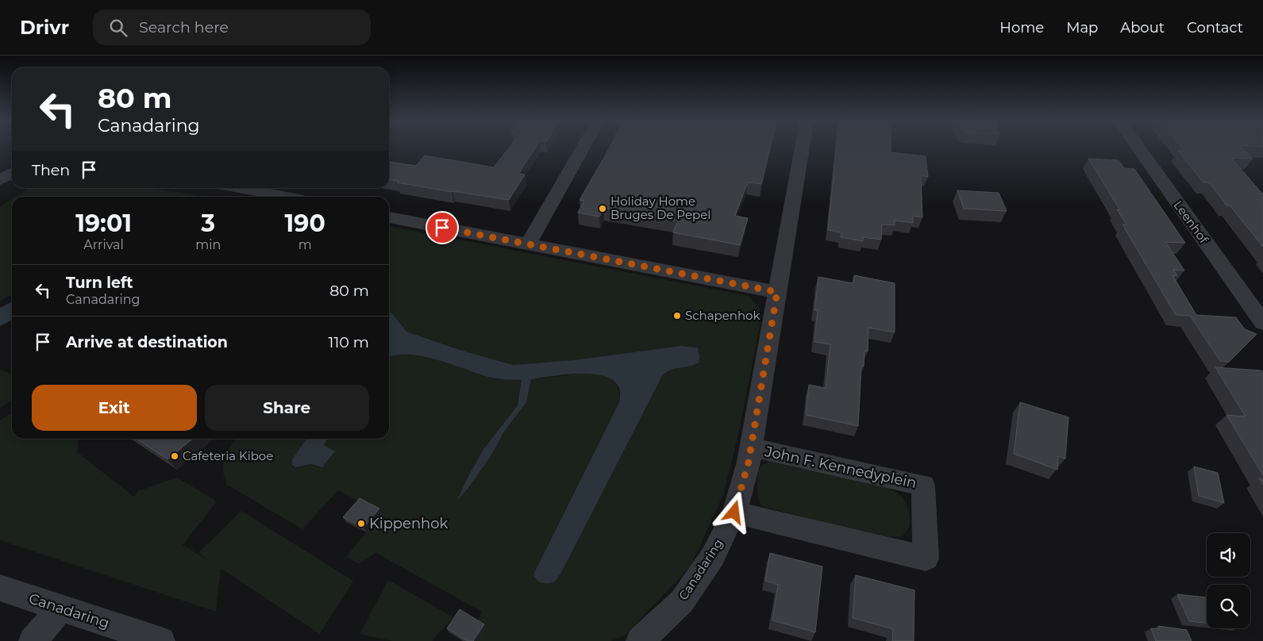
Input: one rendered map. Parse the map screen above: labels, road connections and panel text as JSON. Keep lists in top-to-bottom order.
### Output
{
  "streets": {
    "street": ["Leenhof", "John F. Kennedyplein", "Canadaring"]
  },
  "crossings": [
    ["John F. Kennedyplein", "Canadaring"]
  ],
  "places": [
    "Holiday Home Bruges De Pepel",
    "Schapenhok",
    "Cafeteria Kiboe",
    "Kippenhok"
  ],
  "page": {
    "header": "Drivr",
    "search": "Search here",
    "nav": [
      "Home",
      "Map",
      "About",
      "Contact"
    ],
    "turn": ["80 m", "Canadaring"],
    "then": "Then",
    "eta": [
      "19:01",
      "Arrival",
      "3",
      "min",
      "190",
      "m"
    ],
    "list": [
      {
        "name": "Turn left",
        "note": "Canadaring",
        "value": "80 m"
      },
      {
        "name": "Arrive at destination",
        "value": "110 m"
      }
    ],
    "buttons": ["Exit", "Share"]
  }
}
